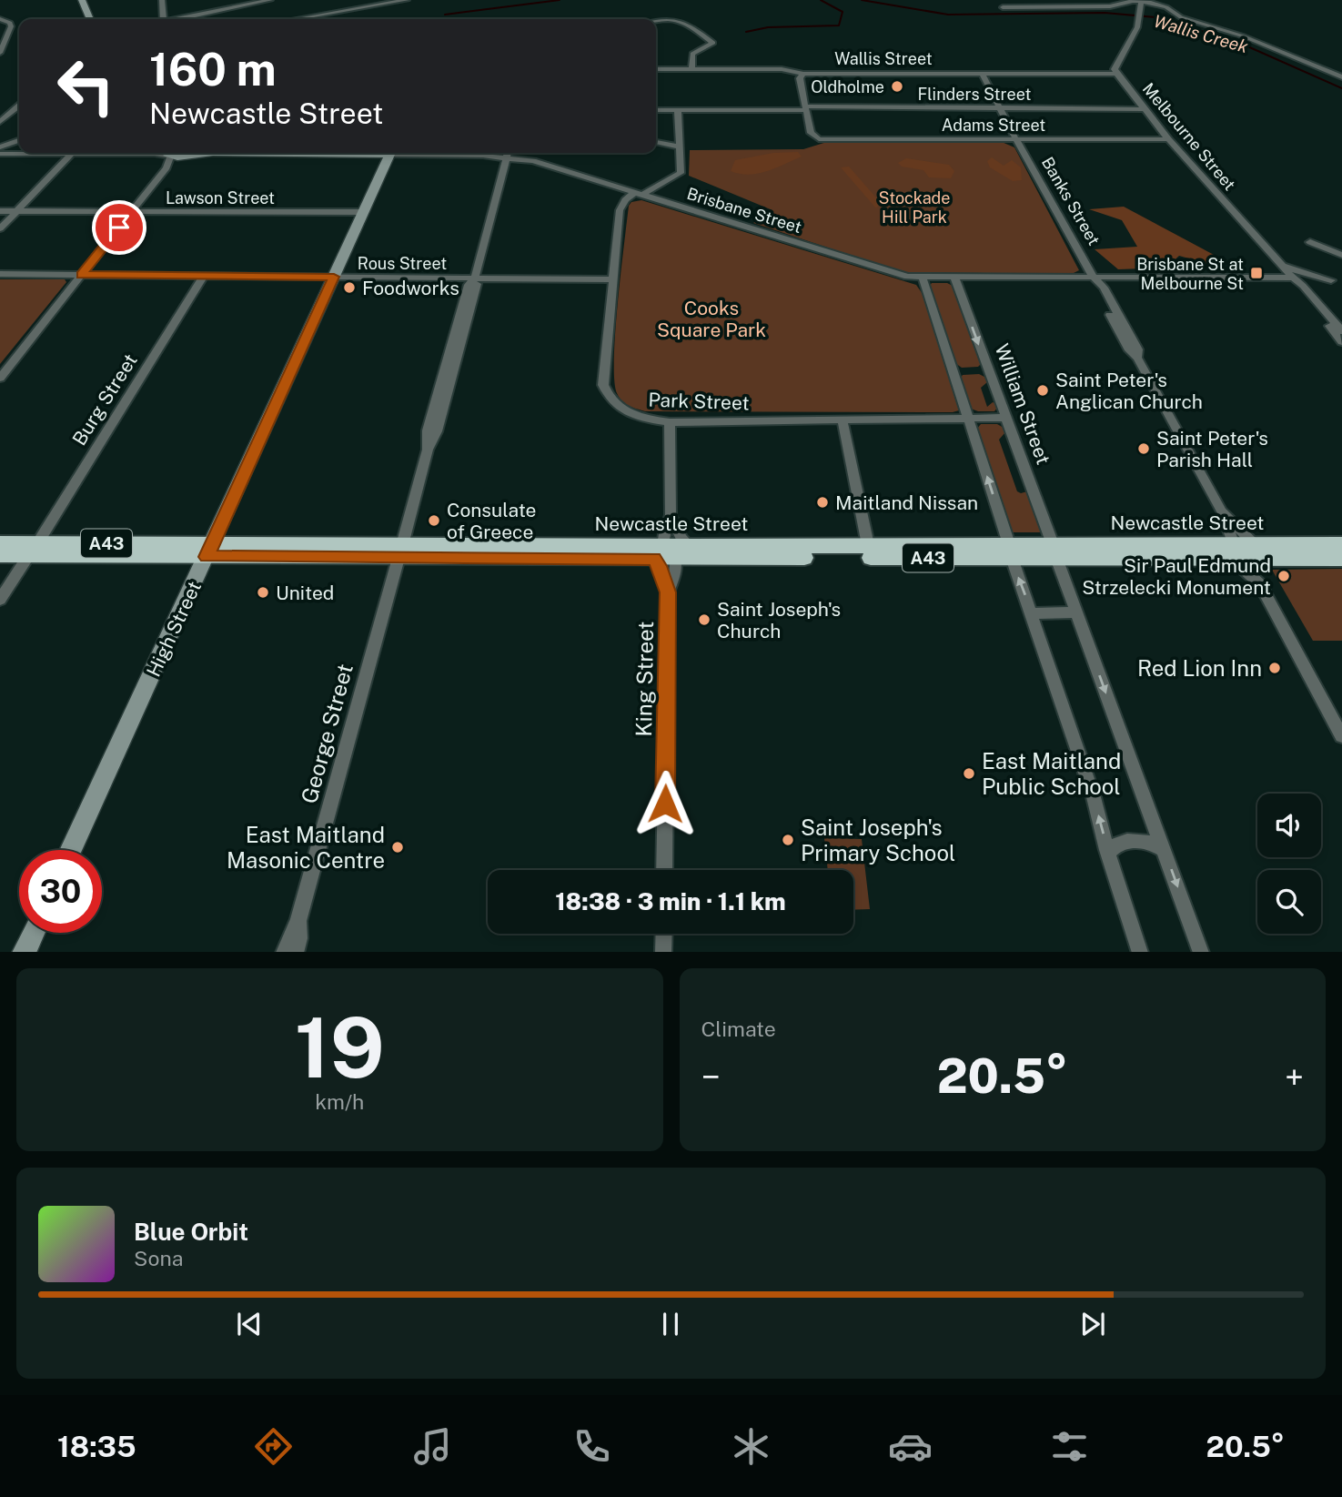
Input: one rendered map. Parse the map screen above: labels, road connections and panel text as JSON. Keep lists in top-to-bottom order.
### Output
{
  "streets": {
    "highway": ["Newcastle Street", "A43"],
    "main road": ["Brisbane Street", "High Street"],
    "street": [
      "Wallis Street",
      "Flinders Street",
      "Adams Street",
      "Melbourne Street",
      "Lawson Street",
      "Banks Street",
      "Rous Street",
      "Burg Street",
      "Park Street",
      "William Street",
      "King Street",
      "George Street"
    ]
  },
  "crossings": [
    ["Wallis Street", "Melbourne Street"],
    ["Wallis Street", "Banks Street"],
    ["Flinders Street", "Melbourne Street"],
    ["Flinders Street", "Banks Street"],
    ["Flinders Street", "Park Street"],
    ["Adams Street", "Melbourne Street"],
    ["Adams Street", "Banks Street"],
    ["Melbourne Street", "Brisbane Street"],
    ["Lawson Street", "High Street"],
    ["Banks Street", "Brisbane Street"],
    ["Banks Street", "Newcastle Street"],
    ["Brisbane Street", "Park Street"],
    ["Brisbane Street", "William Street"],
    ["Brisbane Street", "George Street"],
    ["Rous Street", "Burg Street"],
    ["Rous Street", "Park Street"],
    ["Rous Street", "High Street"],
    ["Rous Street", "George Street"],
    ["Burg Street", "Newcastle Street"],
    ["Park Street", "William Street"],
    ["Park Street", "King Street"],
    ["William Street", "Newcastle Street"],
    ["Newcastle Street", "High Street"],
    ["Newcastle Street", "King Street"],
    ["Newcastle Street", "George Street"]
  ],
  "water": ["Wallis Creek"],
  "parks": ["Stockade Hill Park", "Cooks Square Park"],
  "places": {
    "other": [
      "Oldholme",
      "Foodworks",
      "Saint Peter's Anglican Church",
      "Saint Peter's Parish Hall",
      "Maitland Nissan",
      "Consulate of Greece",
      "Sir Paul Edmund Strzelecki Monument",
      "United",
      "Saint Joseph's Church",
      "Red Lion Inn",
      "East Maitland Public School",
      "Saint Joseph's Primary School",
      "East Maitland Masonic Centre"
    ],
    "transit": ["Brisbane St at Melbourne St"]
  },
  "page": {
    "turn": ["160 m", "Newcastle Street"],
    "limit": "30",
    "trip": "18:38 · 3 min · 1.1 km",
    "tile": [
      ["19", "km/h"],
      "Climate"
    ],
    "heat": ["−", "20.5°", "+"],
    "song": ["Blue Orbit", "Sona"],
    "tabs": ["18:35", "20.5°"]
  }
}
